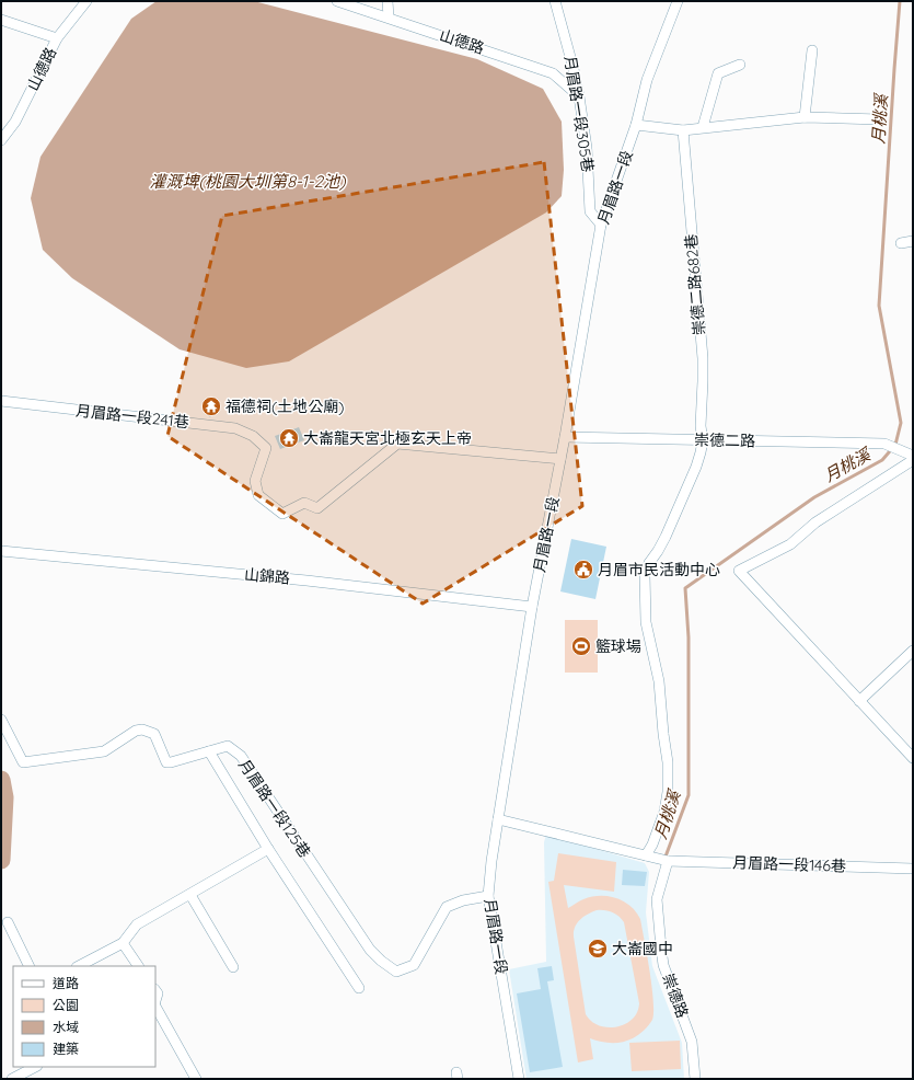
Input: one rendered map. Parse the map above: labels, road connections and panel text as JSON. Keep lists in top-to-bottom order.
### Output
{
  "streets": {
    "street": [
      "山德路",
      "月眉路一段305巷",
      "月眉路一段",
      "崇德二路682巷",
      "月眉路一段241巷",
      "崇德二路",
      "山錦路",
      "月眉路一段125巷",
      "月眉路一段146巷",
      "崇德路"
    ]
  },
  "crossings": [
    ["山德路", "月眉路一段305巷"],
    ["月眉路一段305巷", "月眉路一段"],
    ["月眉路一段", "月眉路一段241巷"],
    ["月眉路一段", "崇德二路"],
    ["月眉路一段", "山錦路"],
    ["月眉路一段", "月眉路一段125巷"],
    ["崇德二路682巷", "崇德二路"],
    ["崇德二路682巷", "月眉路一段146巷"],
    ["月眉路一段146巷", "崇德路"]
  ],
  "water": ["月桃溪", "灌溉埤(桃園大圳第8-1-2池)"],
  "places": {
    "temple": ["福德祠(土地公廟)", "大崙龍天宮北極玄天上帝"],
    "public building": ["月眉市民活動中心"],
    "sports": ["籃球場"],
    "school or university": ["大崙國中"]
  },
  "legend": [
    "道路",
    "公園",
    "水域",
    "建築"
  ]
}
